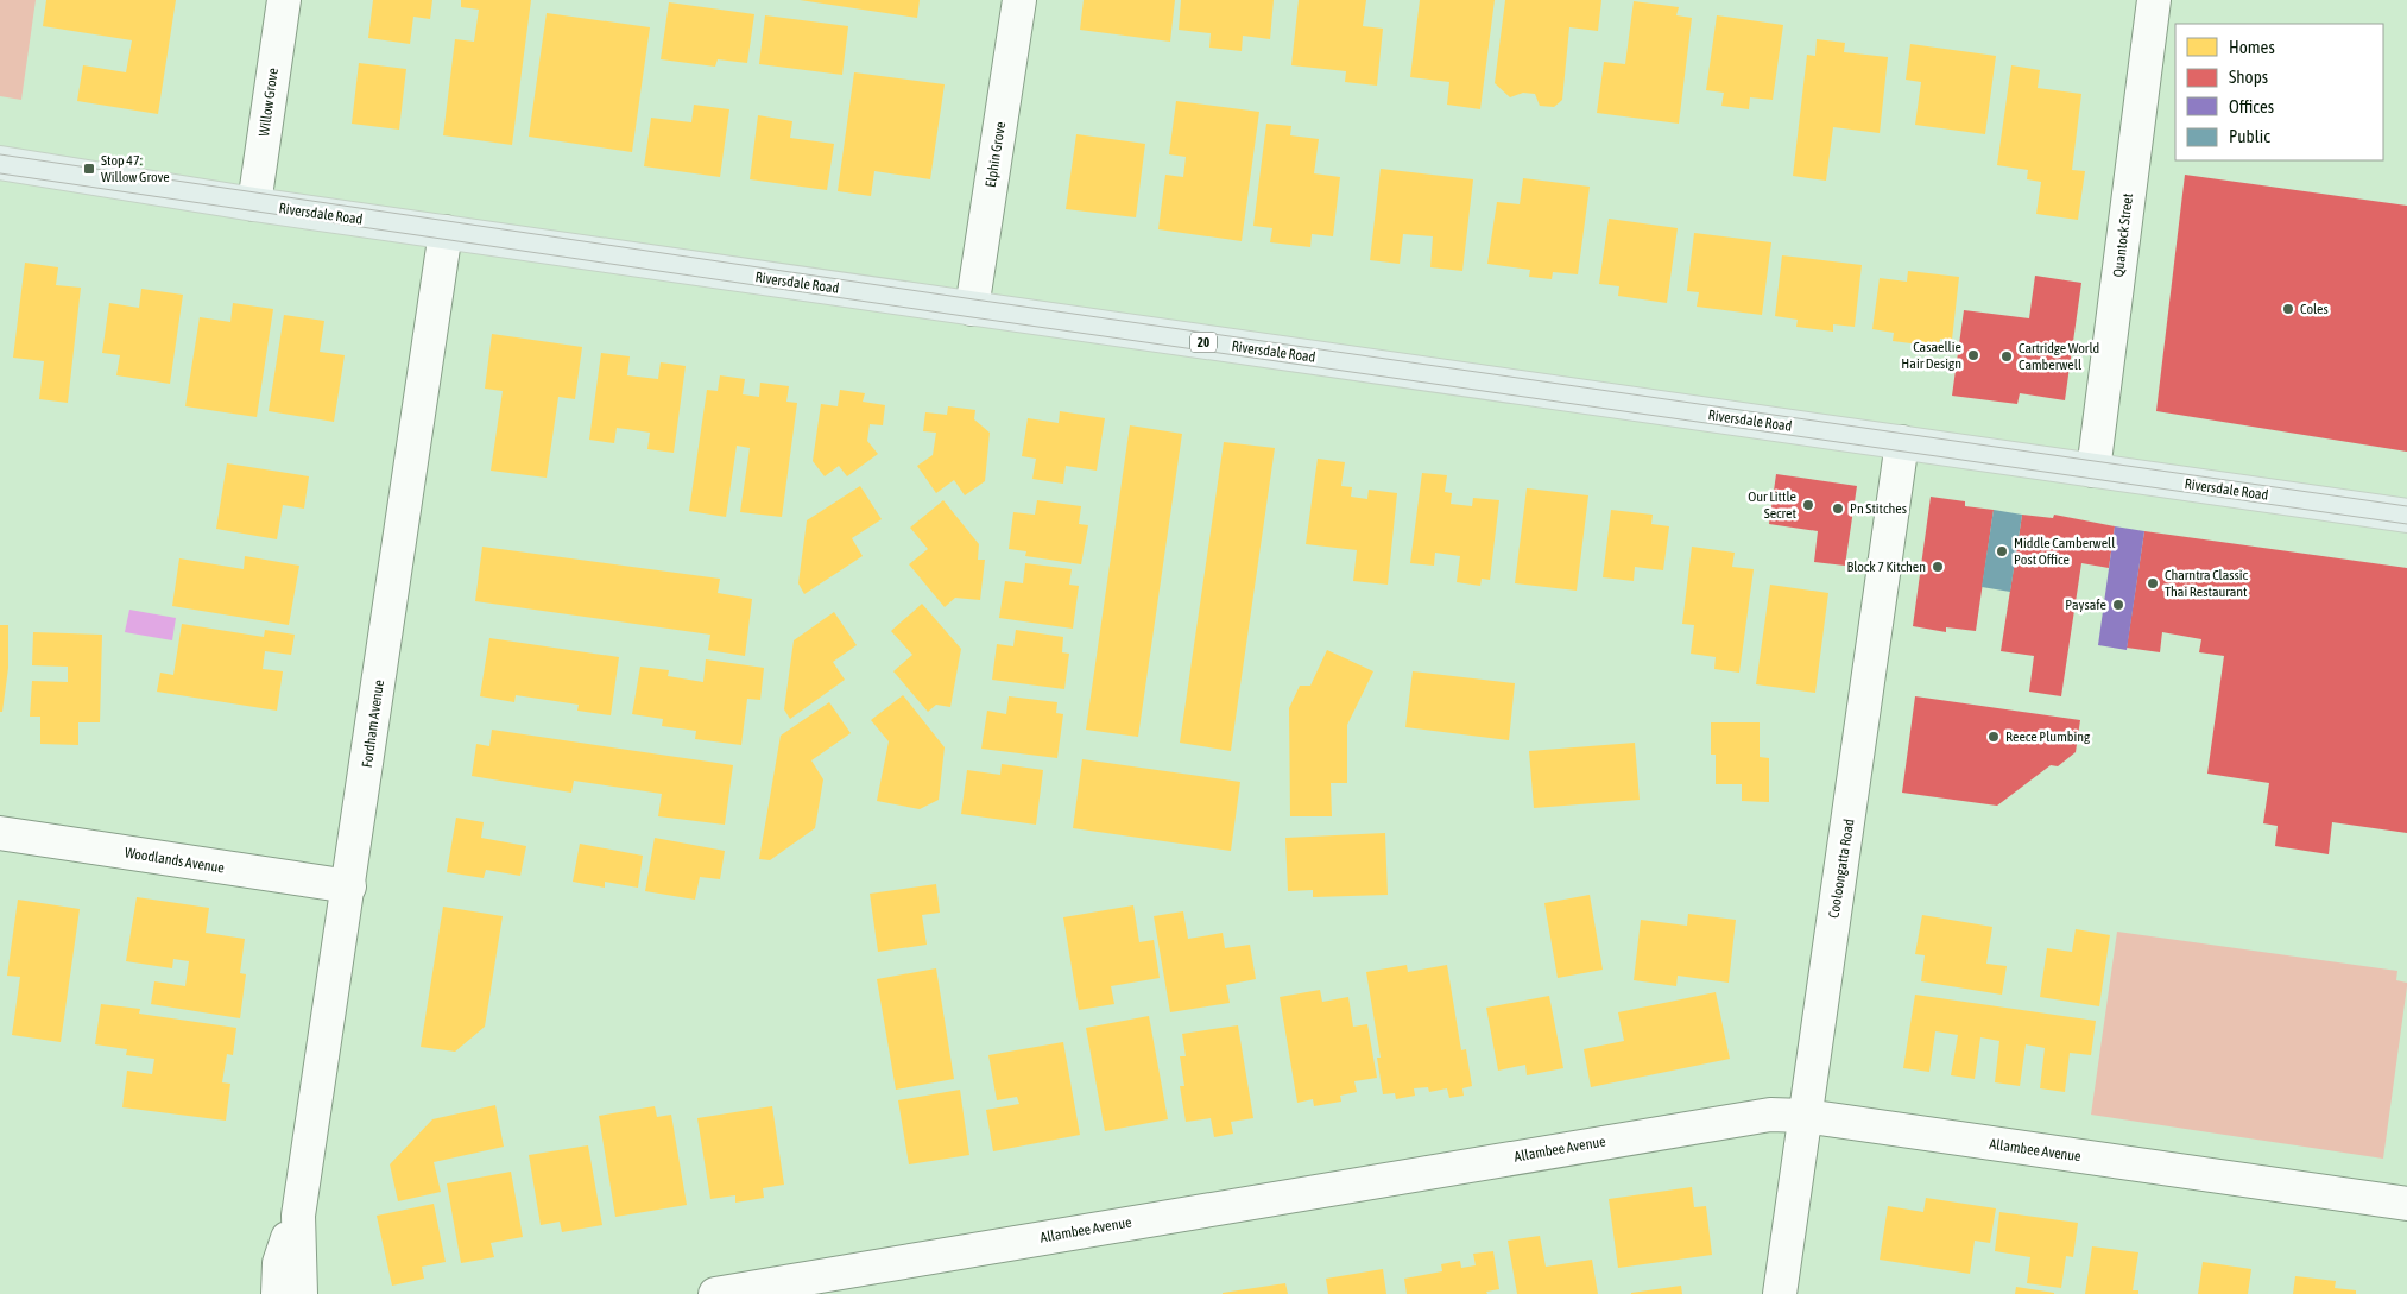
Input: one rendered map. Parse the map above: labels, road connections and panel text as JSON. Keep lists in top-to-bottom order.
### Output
{
  "streets": {
    "main road": ["Riversdale Road", "20"],
    "street": [
      "Willow Grove",
      "Elphin Grove",
      "Quantock Street",
      "Fordham Avenue",
      "Woodlands Avenue",
      "Cooloongatta Road",
      "Allambee Avenue"
    ]
  },
  "crossings": [
    ["Willow Grove", "Riversdale Road"],
    ["Elphin Grove", "Riversdale Road"],
    ["Riversdale Road", "Quantock Street"],
    ["Riversdale Road", "Fordham Avenue"],
    ["Riversdale Road", "Cooloongatta Road"],
    ["Fordham Avenue", "Woodlands Avenue"],
    ["Cooloongatta Road", "Allambee Avenue"]
  ],
  "places": {
    "transit": ["Stop 47: Willow Grove"],
    "other": [
      "Coles",
      "Casaellie Hair Design",
      "Cartridge World Camberwell",
      "Our Little Secret",
      "Pn Stitches",
      "Middle Camberwell Post Office",
      "Block 7 Kitchen",
      "Charntra Classic Thai Restaurant",
      "Paysafe",
      "Reece Plumbing"
    ]
  },
  "legend": [
    "Homes",
    "Shops",
    "Offices",
    "Public"
  ]
}
